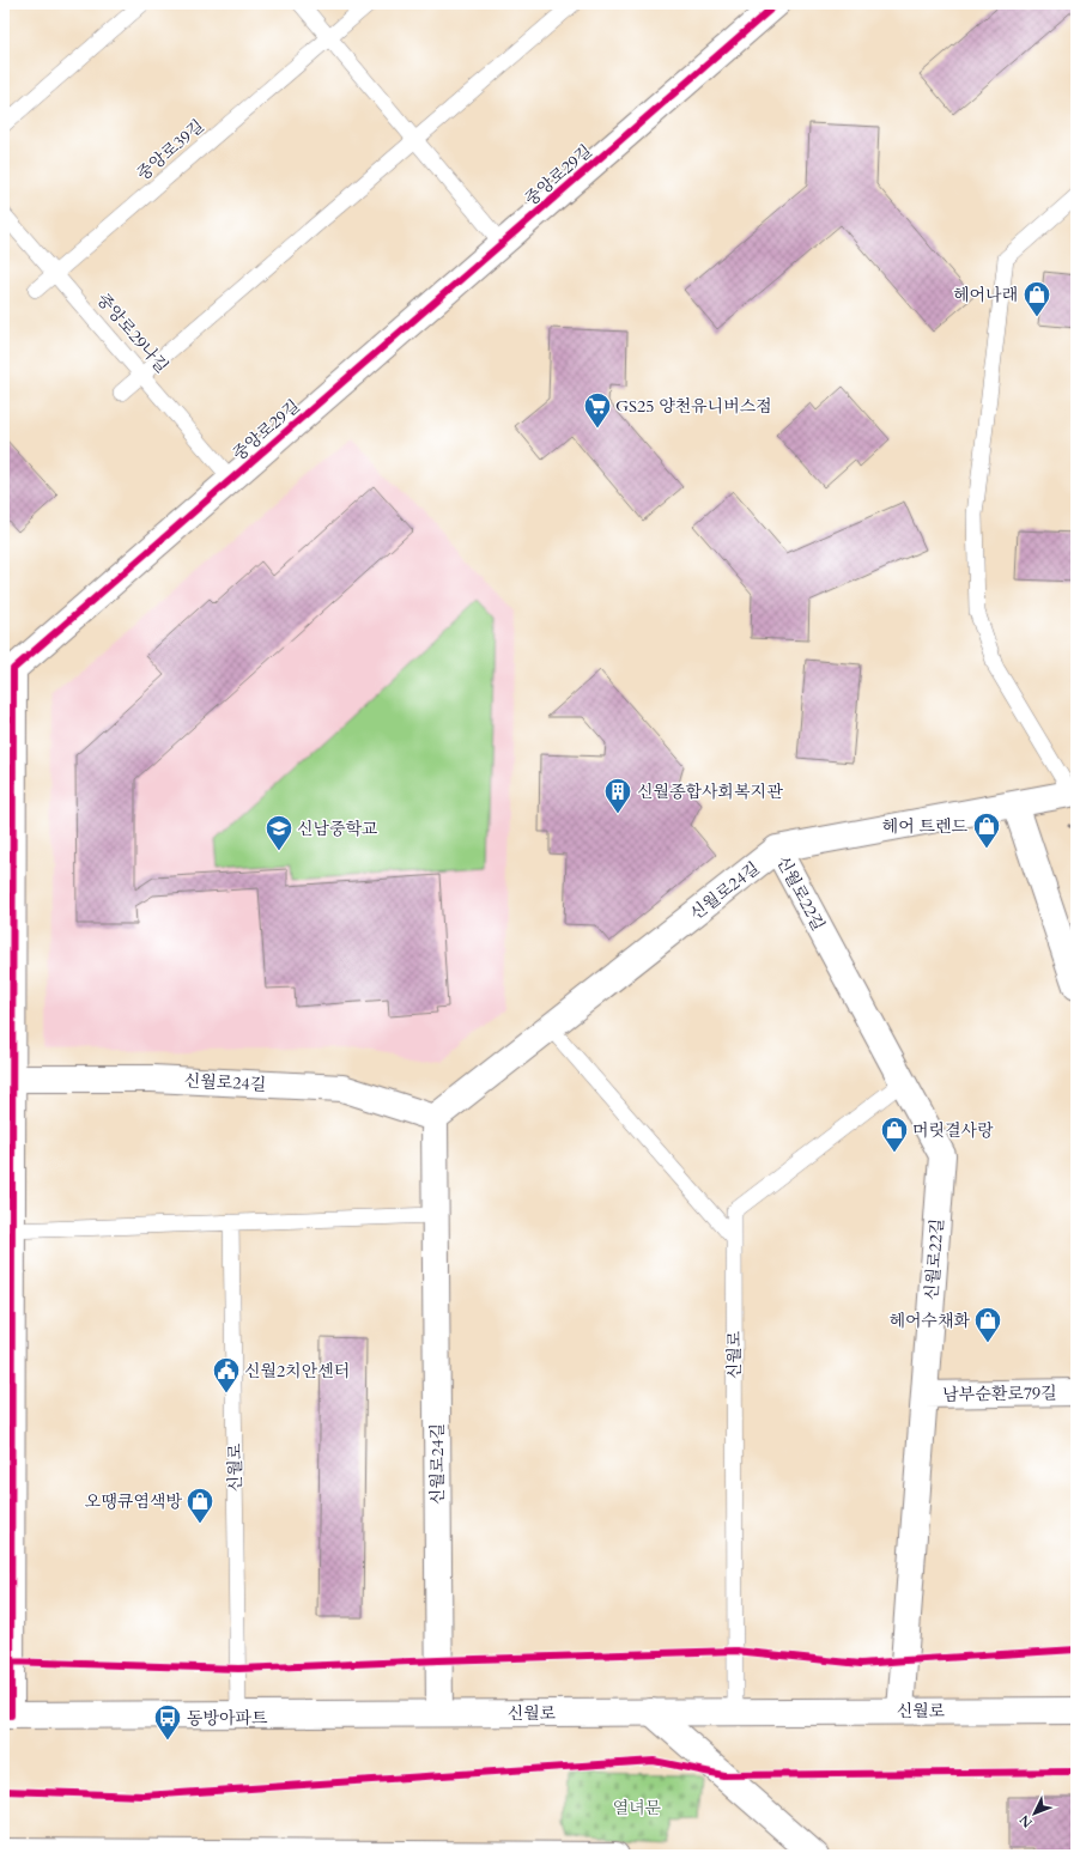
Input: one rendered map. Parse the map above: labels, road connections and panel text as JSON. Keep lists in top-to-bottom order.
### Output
{
  "streets": {
    "street": [
      "중앙로29길",
      "신월로24길",
      "신월로22길",
      "신월로",
      "남부순환로79길"
    ],
    "lane": ["중앙로39길", "중앙로29나길"]
  },
  "crossings": [
    ["중앙로39길", "중앙로29나길"],
    ["중앙로29길", "중앙로29나길"],
    ["중앙로29길", "신월로24길"],
    ["중앙로29길", "신월로"],
    ["신월로24길", "신월로22길"],
    ["신월로24길", "신월로"],
    ["신월로22길", "신월로"],
    ["신월로22길", "남부순환로79길"]
  ],
  "parks": ["열녀문"],
  "places": {
    "shop": [
      "헤어나래",
      "헤어 트렌드",
      "머릿결사랑",
      "헤어수채화",
      "오땡큐염색방"
    ],
    "supermarket": ["GS25 양천유니버스점"],
    "building": ["신월종합사회복지관"],
    "school or university": ["신남중학교"],
    "public building": ["신월2치안센터"],
    "bus stop": ["동방아파트"]
  },
  "north": "bottom left"
}
